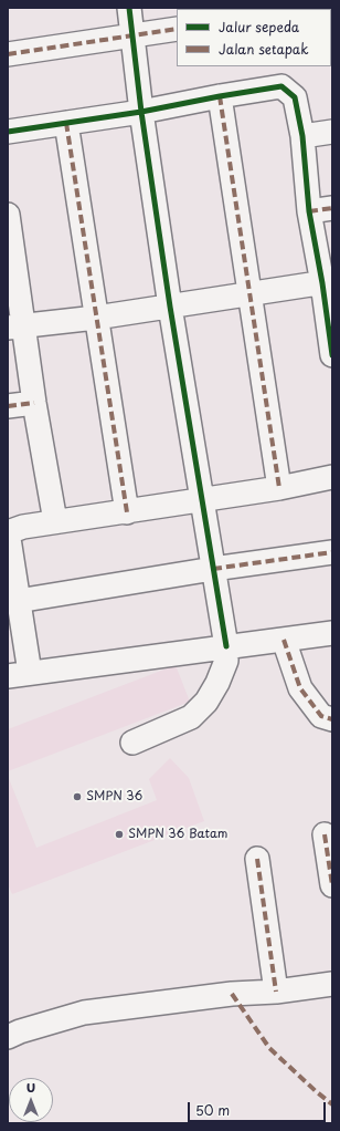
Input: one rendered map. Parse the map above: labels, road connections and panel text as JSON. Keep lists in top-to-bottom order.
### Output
{
  "places": ["SMPN 36", "SMPN 36 Batam"],
  "legend": ["Jalur sepeda", "Jalan setapak"],
  "scale_bar": "50 m",
  "north": "top"
}
